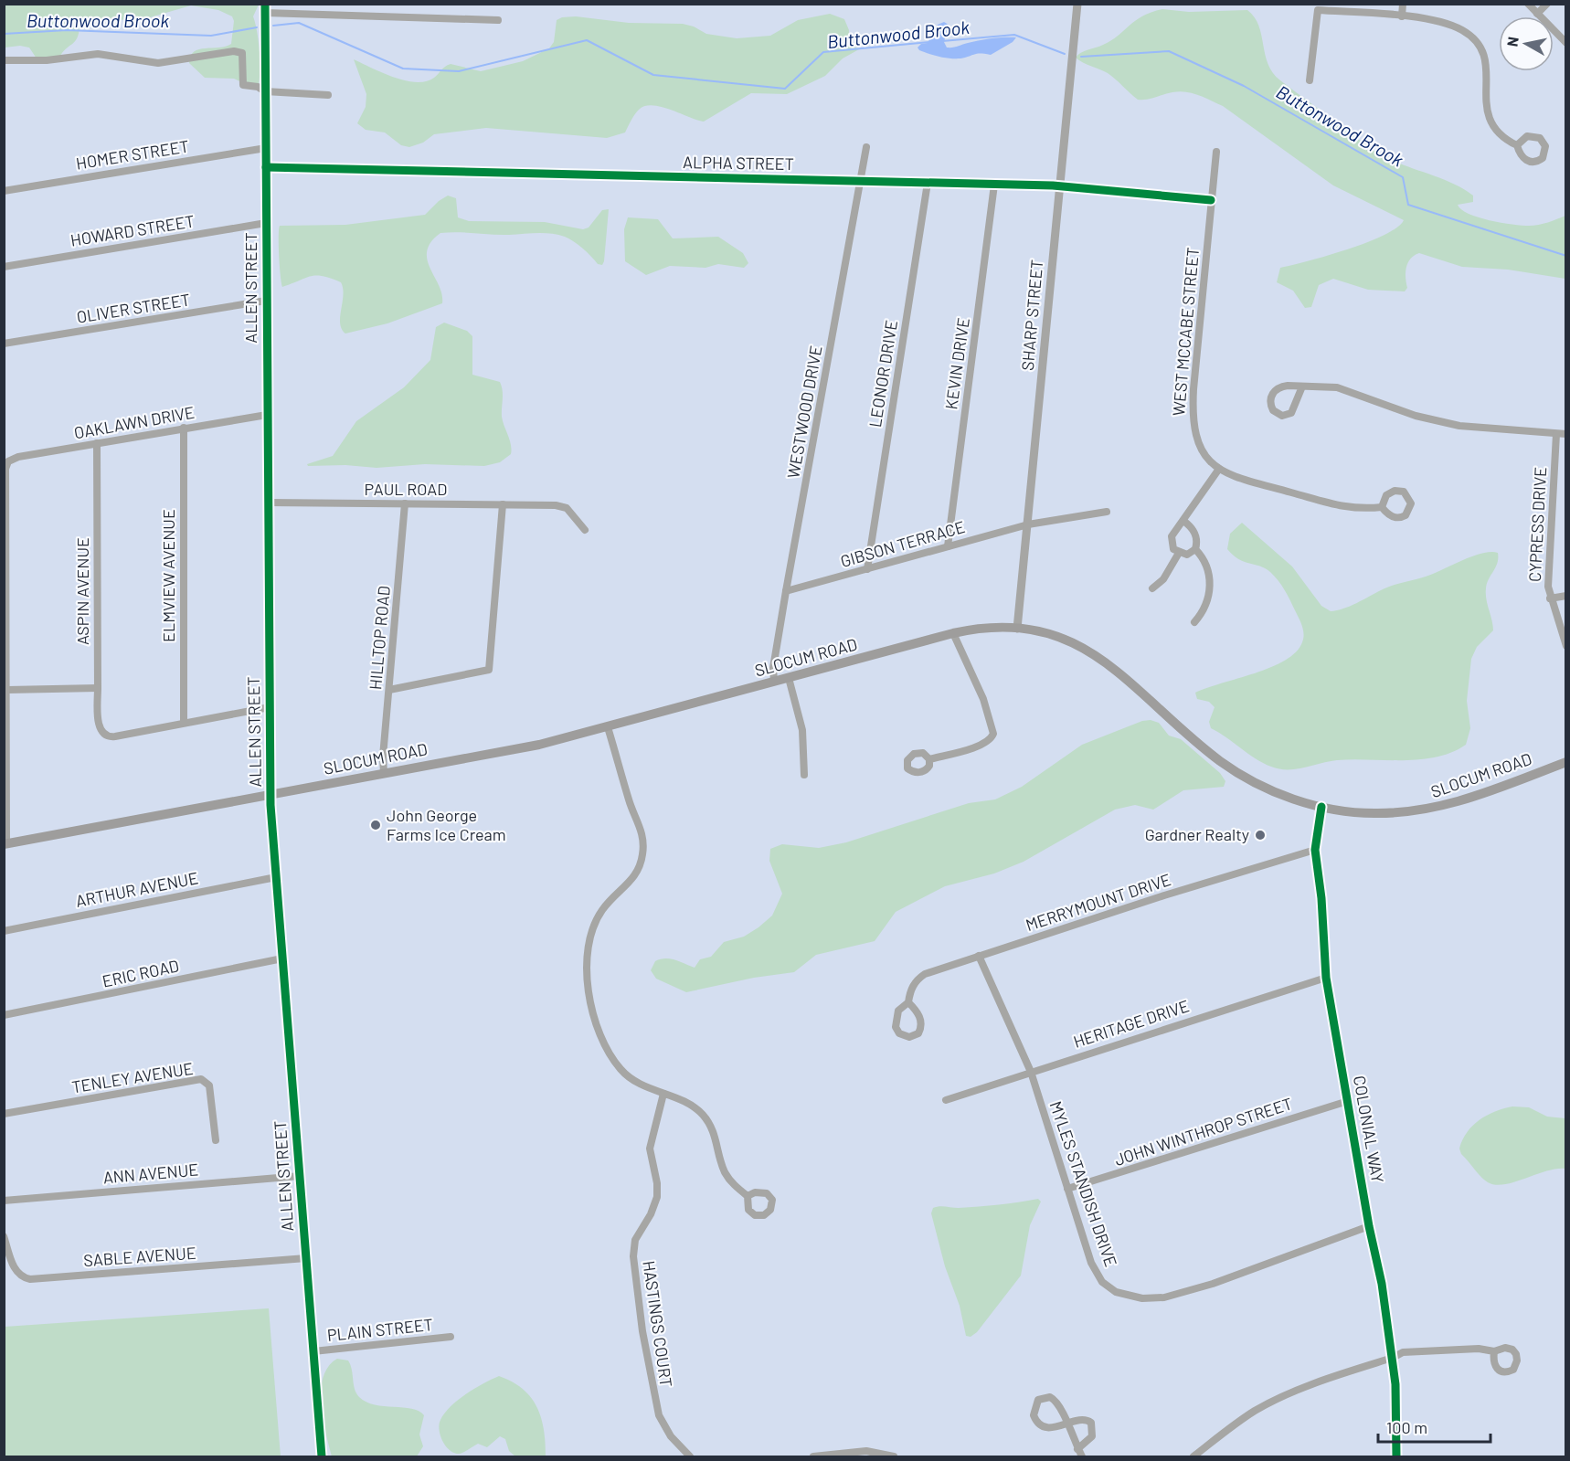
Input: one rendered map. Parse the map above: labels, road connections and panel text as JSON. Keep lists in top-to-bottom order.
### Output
{
  "streets": {
    "main road": ["SLOCUM ROAD"],
    "street": [
      "HOMER STREET",
      "ALPHA STREET",
      "HOWARD STREET",
      "ALLEN STREET",
      "OLIVER STREET",
      "SHARP STREET",
      "WEST MCCABE STREET",
      "KEVIN DRIVE",
      "LEONOR DRIVE",
      "WESTWOOD DRIVE",
      "OAKLAWN DRIVE",
      "PAUL ROAD",
      "CYPRESS DRIVE",
      "GIBSON TERRACE",
      "ELMVIEW AVENUE",
      "ASPIN AVENUE",
      "HILLTOP ROAD",
      "ARTHUR AVENUE",
      "MERRYMOUNT DRIVE",
      "ERIC ROAD",
      "HERITAGE DRIVE",
      "TENLEY AVENUE",
      "COLONIAL WAY",
      "JOHN WINTHROP STREET",
      "ANN AVENUE",
      "MYLES STANDISH DRIVE",
      "SABLE AVENUE",
      "HASTINGS COURT",
      "PLAIN STREET"
    ]
  },
  "crossings": [
    ["HOMER STREET", "ALLEN STREET"],
    ["ALPHA STREET", "ALLEN STREET"],
    ["ALPHA STREET", "SHARP STREET"],
    ["ALPHA STREET", "WEST MCCABE STREET"],
    ["ALPHA STREET", "KEVIN DRIVE"],
    ["ALPHA STREET", "LEONOR DRIVE"],
    ["ALPHA STREET", "WESTWOOD DRIVE"],
    ["HOWARD STREET", "ALLEN STREET"],
    ["ALLEN STREET", "OLIVER STREET"],
    ["ALLEN STREET", "OAKLAWN DRIVE"],
    ["ALLEN STREET", "PAUL ROAD"],
    ["ALLEN STREET", "SLOCUM ROAD"],
    ["ALLEN STREET", "ARTHUR AVENUE"],
    ["ALLEN STREET", "ERIC ROAD"],
    ["ALLEN STREET", "ANN AVENUE"],
    ["ALLEN STREET", "SABLE AVENUE"],
    ["ALLEN STREET", "PLAIN STREET"],
    ["SHARP STREET", "GIBSON TERRACE"],
    ["SHARP STREET", "SLOCUM ROAD"],
    ["KEVIN DRIVE", "GIBSON TERRACE"],
    ["LEONOR DRIVE", "GIBSON TERRACE"],
    ["WESTWOOD DRIVE", "GIBSON TERRACE"],
    ["WESTWOOD DRIVE", "SLOCUM ROAD"],
    ["OAKLAWN DRIVE", "ELMVIEW AVENUE"],
    ["OAKLAWN DRIVE", "ASPIN AVENUE"],
    ["PAUL ROAD", "HILLTOP ROAD"],
    ["ELMVIEW AVENUE", "ASPIN AVENUE"],
    ["HILLTOP ROAD", "SLOCUM ROAD"],
    ["SLOCUM ROAD", "COLONIAL WAY"],
    ["MERRYMOUNT DRIVE", "COLONIAL WAY"],
    ["MERRYMOUNT DRIVE", "MYLES STANDISH DRIVE"],
    ["HERITAGE DRIVE", "COLONIAL WAY"],
    ["HERITAGE DRIVE", "MYLES STANDISH DRIVE"],
    ["COLONIAL WAY", "JOHN WINTHROP STREET"],
    ["COLONIAL WAY", "MYLES STANDISH DRIVE"],
    ["JOHN WINTHROP STREET", "MYLES STANDISH DRIVE"]
  ],
  "water": ["Buttonwood Brook"],
  "places": ["John George Farms Ice Cream", "Gardner Realty"],
  "scale_bar": "100 m",
  "north": "left"
}
